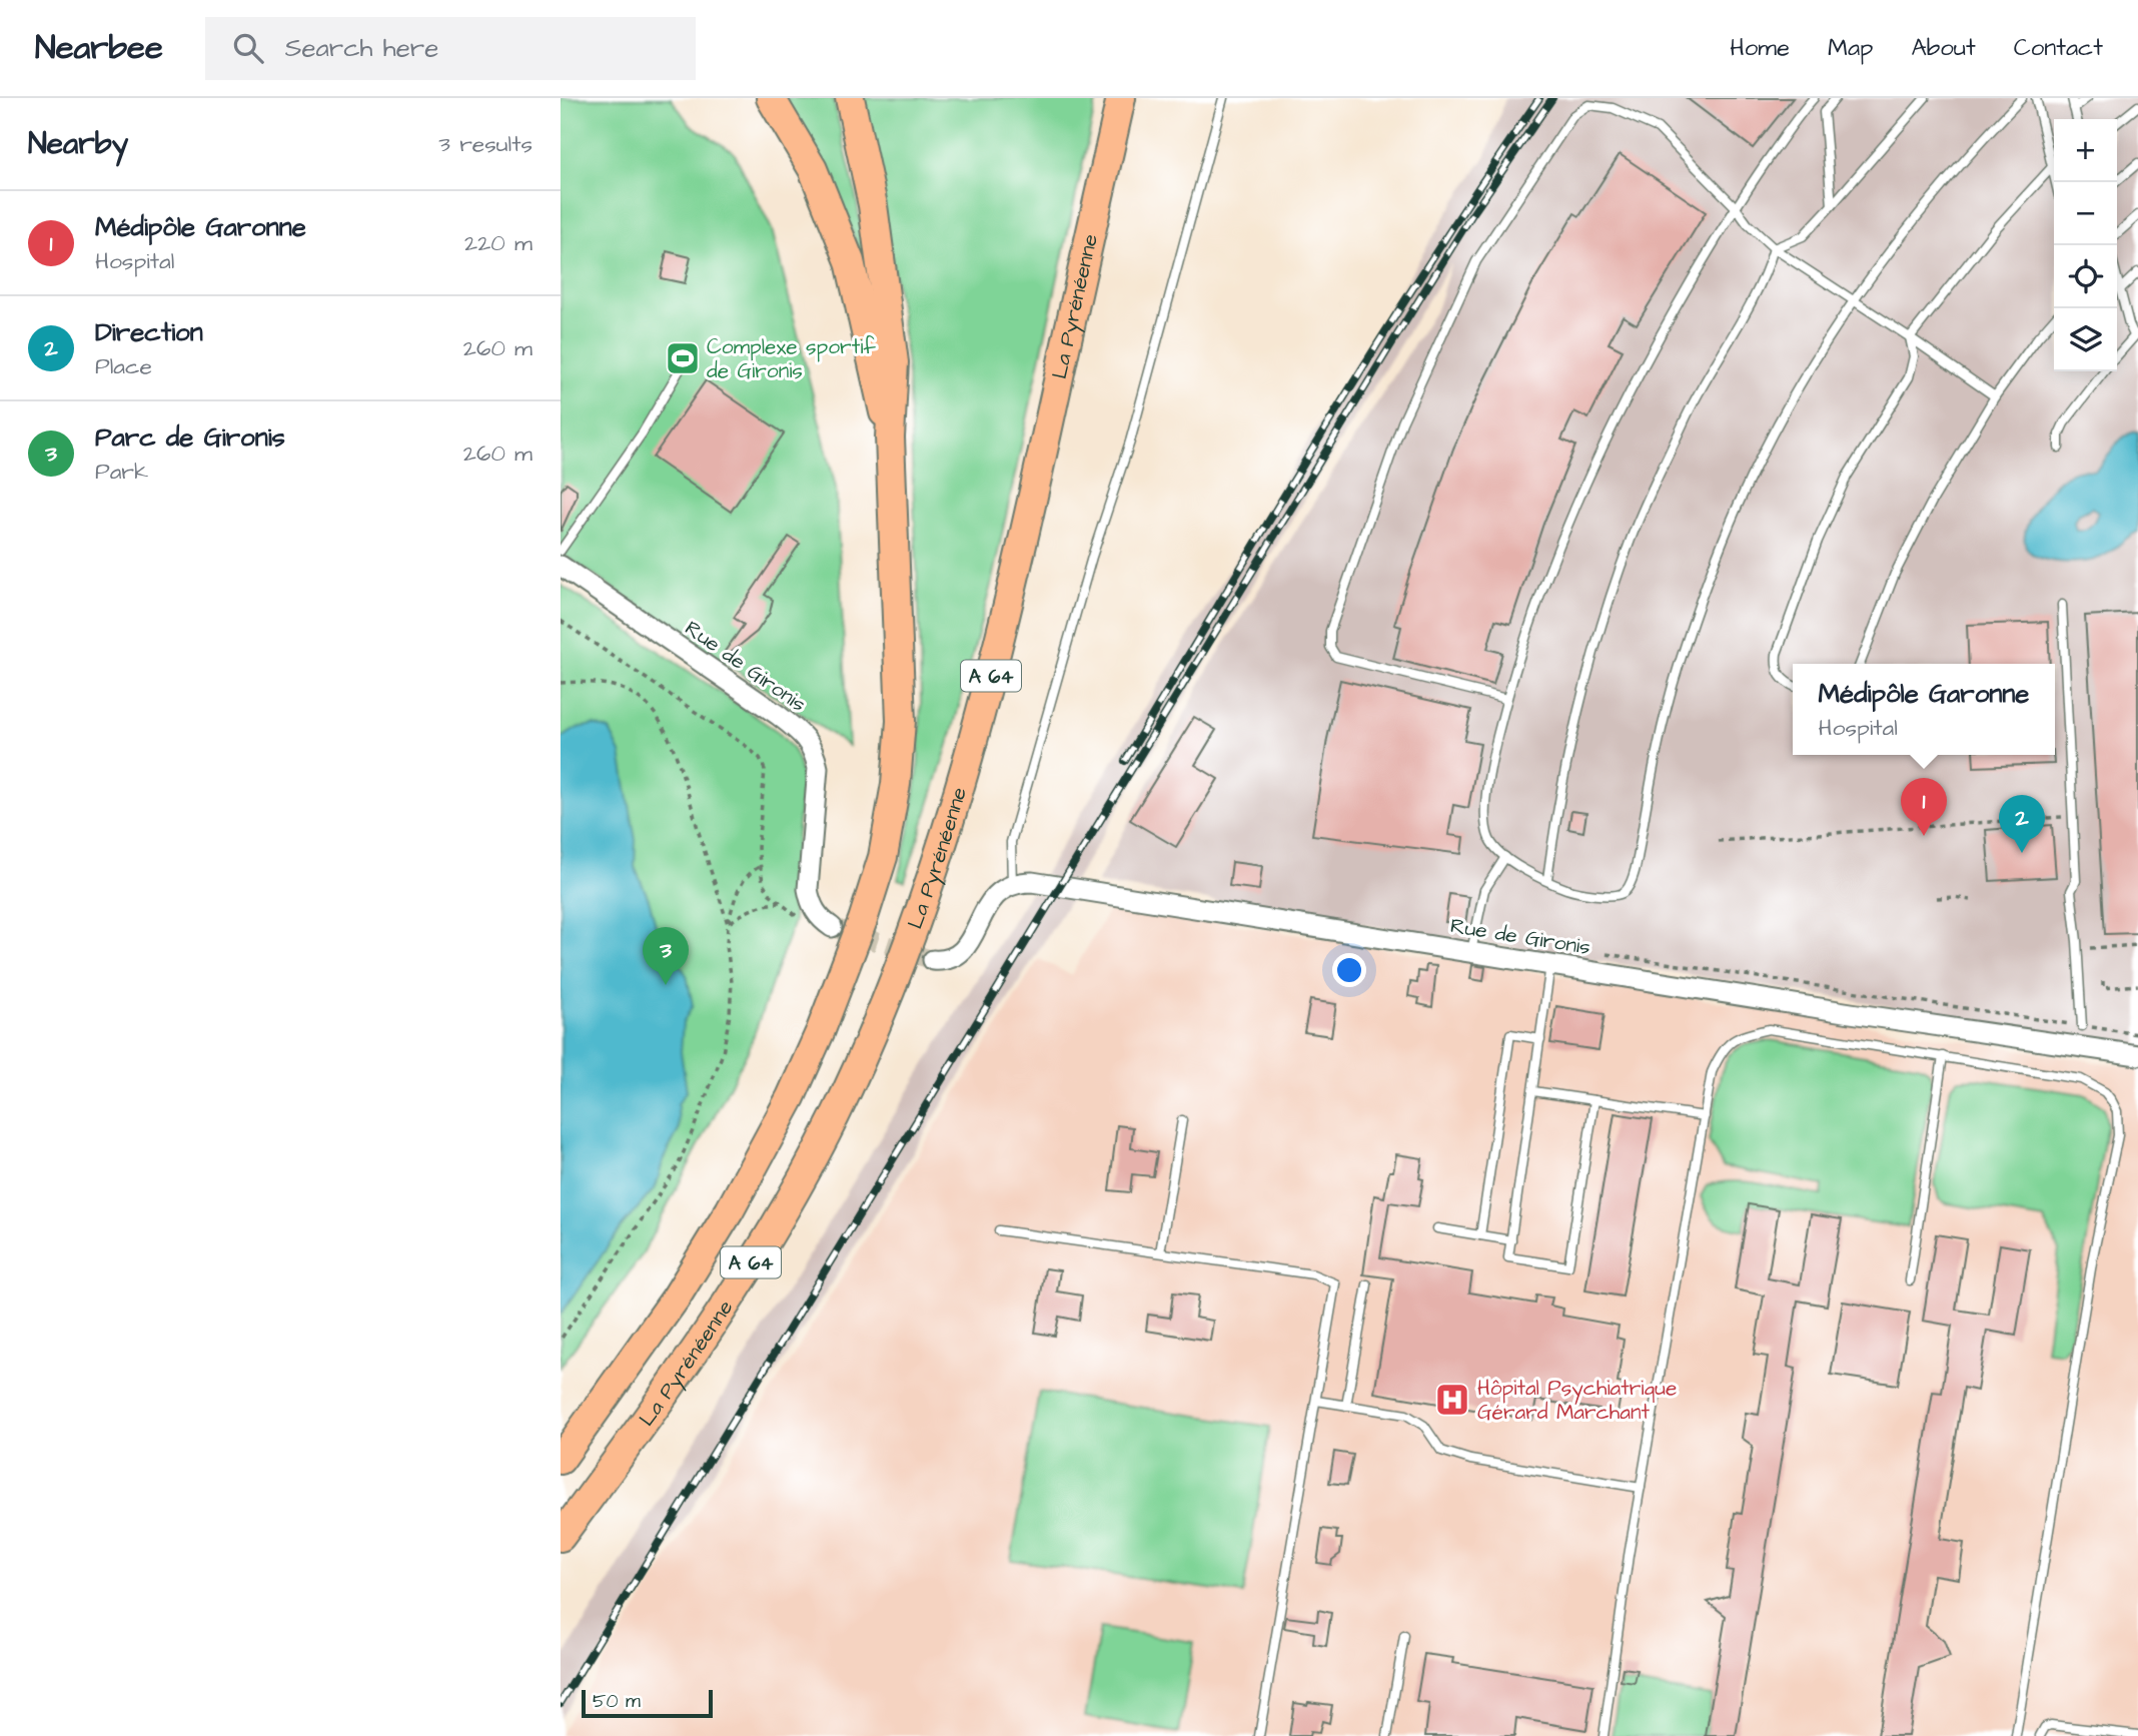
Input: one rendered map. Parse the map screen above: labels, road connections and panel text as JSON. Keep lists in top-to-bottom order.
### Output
{
  "streets": {
    "highway": ["La Pyrénéenne", "A 64"],
    "street": ["Rue de Gironis"]
  },
  "places": {
    "sports": ["Complexe sportif de Gironis"],
    "hospital": ["Hôpital Psychiatrique Gérard Marchant"]
  },
  "scale_bar": "50 m",
  "page": {
    "header": "Nearbee",
    "search": "Search here",
    "nav": [
      "Home",
      "Map",
      "About",
      "Contact"
    ],
    "heading": ["Nearby", "3 results"],
    "map_buttons": ["+", "−"],
    "list": [
      {
        "mark": "1",
        "name": "Médipôle Garonne",
        "note": "Hospital",
        "value": "220 m"
      },
      {
        "mark": "2",
        "name": "Direction",
        "note": "Place",
        "value": "260 m"
      },
      {
        "mark": "3",
        "name": "Parc de Gironis",
        "note": "Park",
        "value": "260 m"
      }
    ],
    "popup": ["Médipôle Garonne", "Hospital"],
    "pins": ["1", "2", "3"],
    "scale": "50 m"
  }
}
